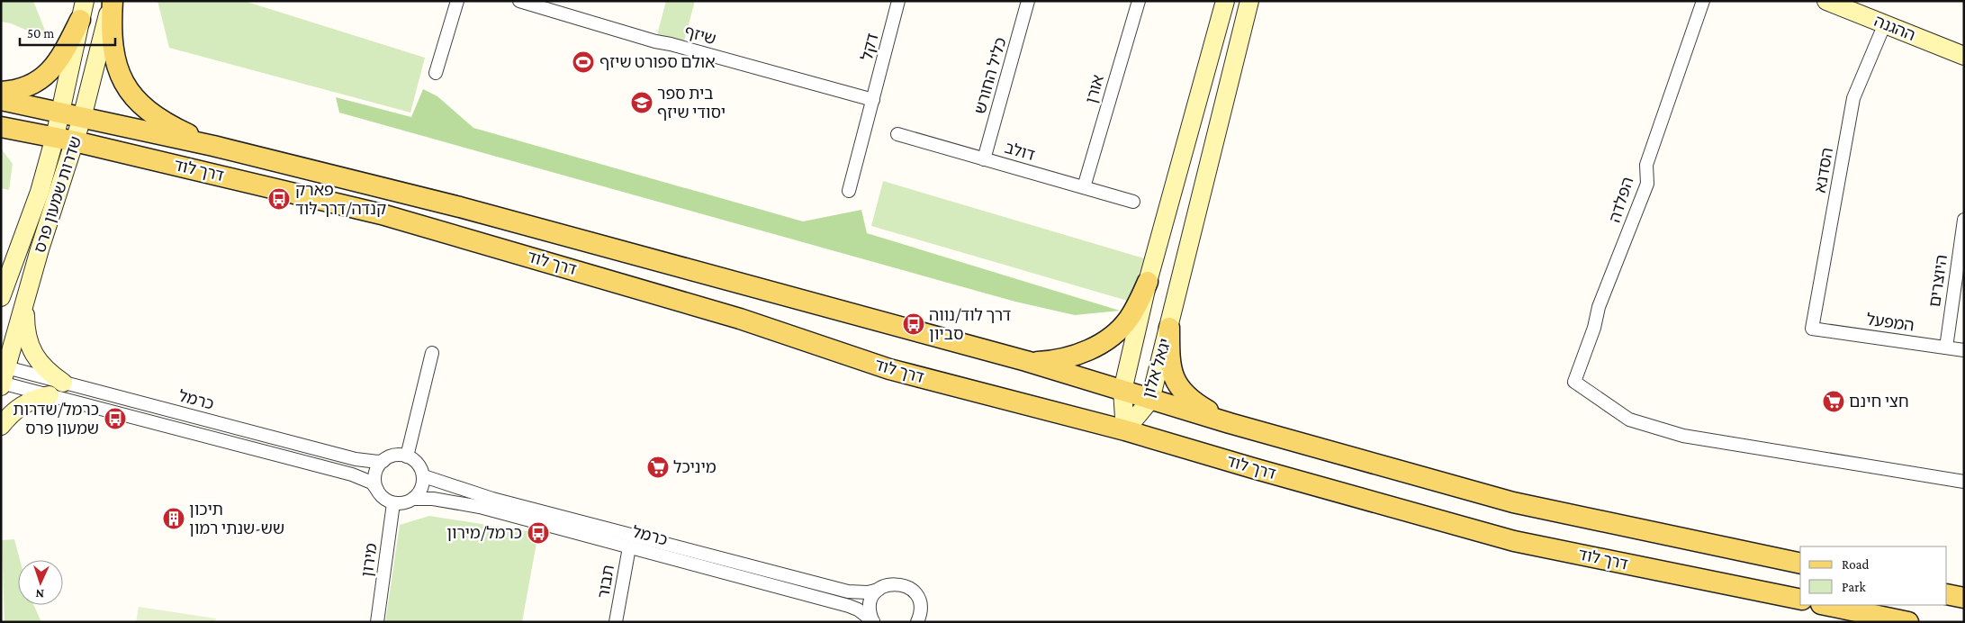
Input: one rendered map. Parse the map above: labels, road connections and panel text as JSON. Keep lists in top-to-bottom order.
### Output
{
  "streets": {
    "main road": ["דרך לוד"],
    "street": [
      "ההגנה",
      "שיזף",
      "דקל",
      "כליל החורש",
      "אורן",
      "דולב",
      "הסדנא",
      "שדרות שמעון פרס",
      "הפלדה",
      "היוצרים",
      "המפעל",
      "יגאל אלון",
      "כרמל",
      "מירון",
      "תבור"
    ]
  },
  "crossings": [
    ["ההגנה", "הסדנא"],
    ["שיזף", "דקל"],
    ["כליל החורש", "דולב"],
    ["אורן", "דולב"],
    ["דרך לוד", "שדרות שמעון פרס"],
    ["דרך לוד", "יגאל אלון"],
    ["הסדנא", "המפעל"],
    ["שדרות שמעון פרס", "כרמל"],
    ["היוצרים", "המפעל"],
    ["כרמל", "מירון"],
    ["כרמל", "תבור"]
  ],
  "places": {
    "sports": ["אולם ספורט שיזף"],
    "school or university": ["בית ספר יסודי שיזף"],
    "bus stop": [
      "פארק קנדה/דרך לוד",
      "דרך לוד/נווה סביון",
      "כרמל/שדרות שמעון פרס",
      "כרמל/מירון"
    ],
    "supermarket": ["חצי חינם", "מיניכל"],
    "building": ["תיכון שש-שנתי רמון"]
  },
  "legend": ["Road", "Park"],
  "scale_bar": "50 m",
  "north": "bottom"
}
